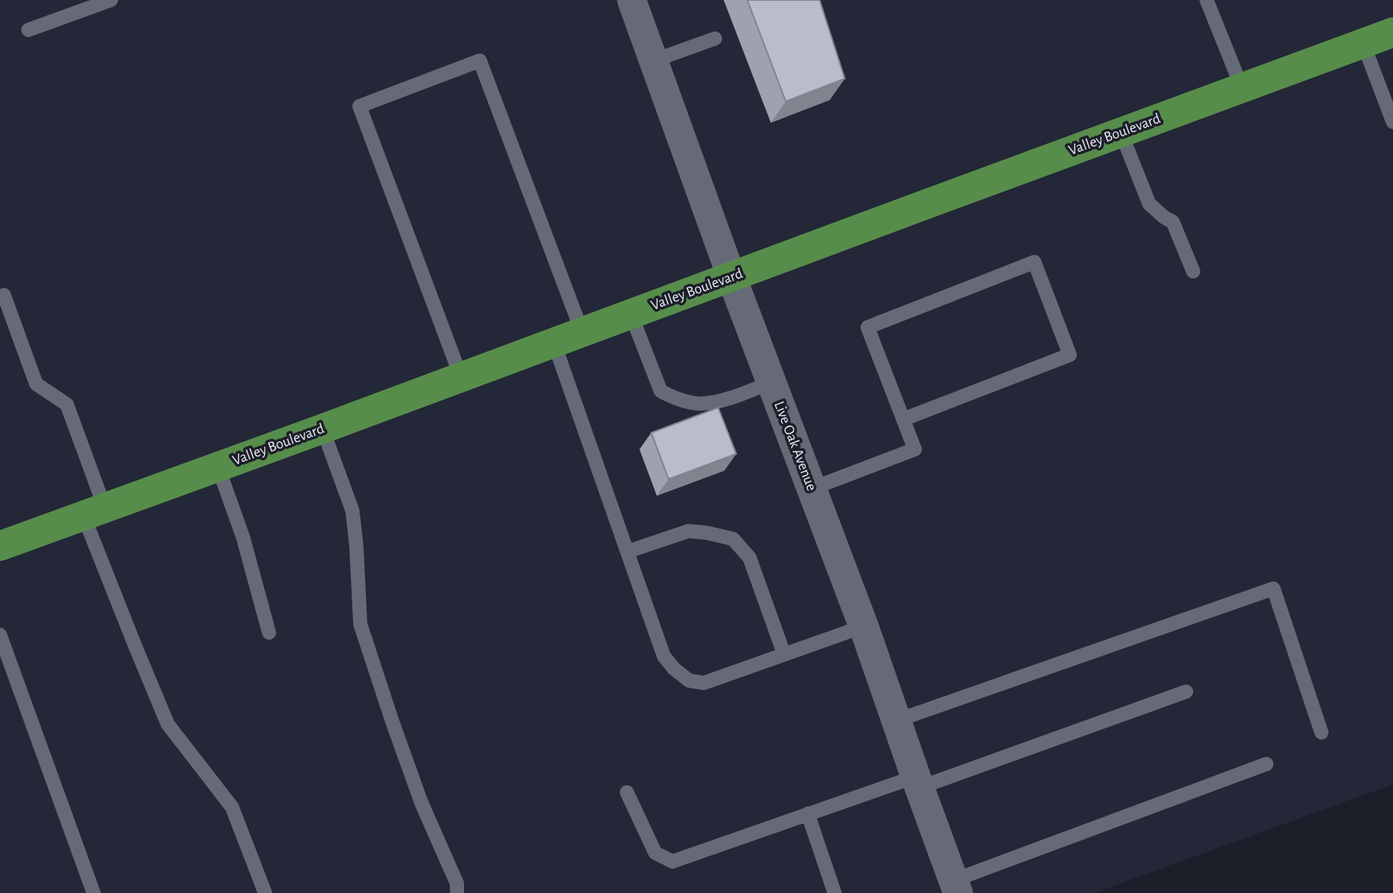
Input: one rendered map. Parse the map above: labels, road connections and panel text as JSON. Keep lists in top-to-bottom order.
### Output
{
  "streets": {
    "main road": ["Valley Boulevard"],
    "street": ["Live Oak Avenue"]
  },
  "crossings": [
    ["Valley Boulevard", "Live Oak Avenue"]
  ]
}
